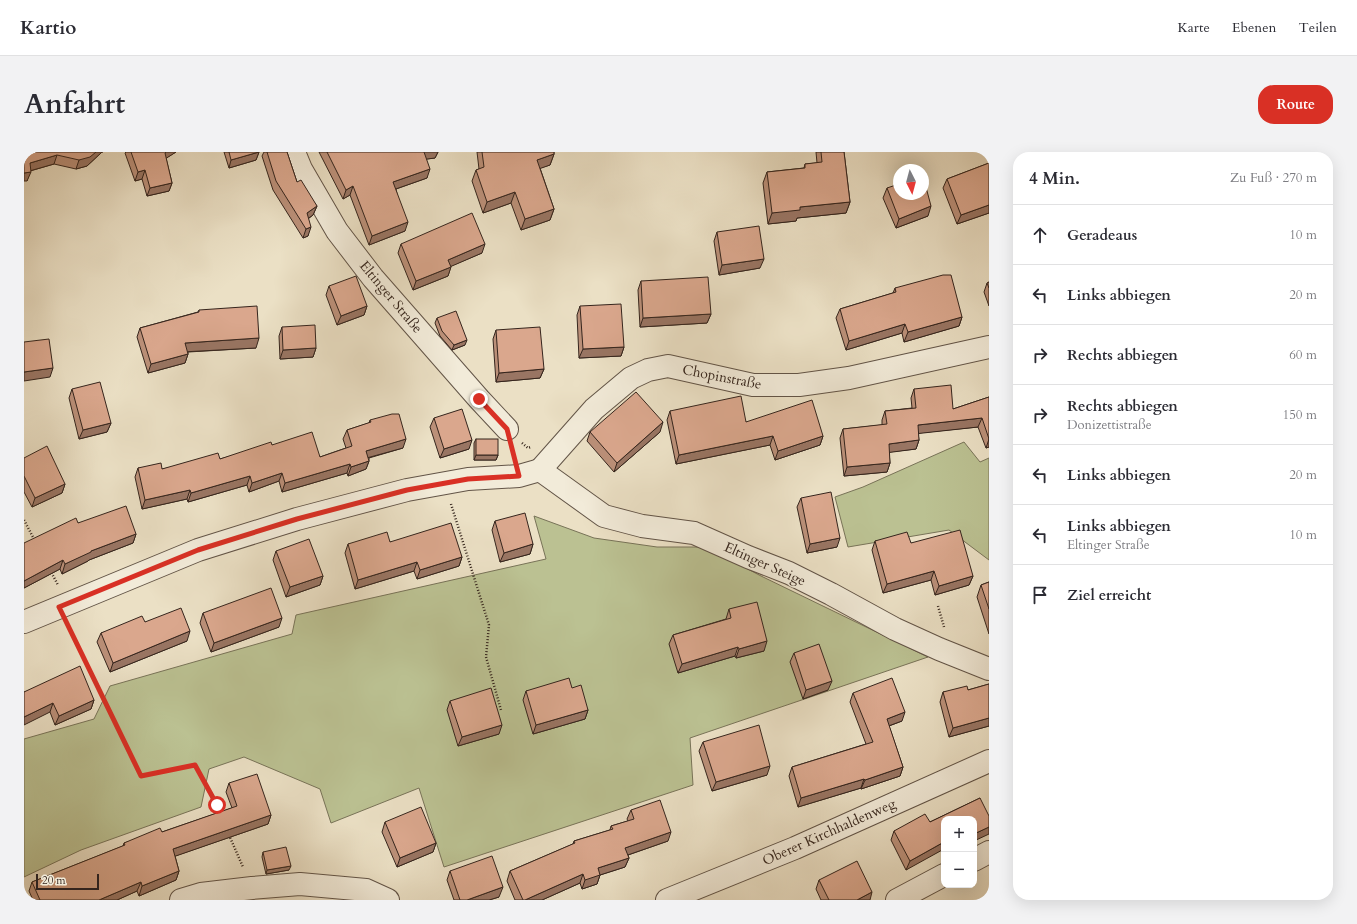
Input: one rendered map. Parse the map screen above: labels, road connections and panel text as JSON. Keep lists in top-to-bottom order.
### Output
{
  "streets": {
    "street": [
      "Eltinger Straße",
      "Chopinstraße",
      "Eltinger Steige",
      "Oberer Kirchhaldenweg"
    ]
  },
  "crossings": [
    ["Chopinstraße", "Eltinger Steige"]
  ],
  "scale_bar": "20 m",
  "north": "bottom",
  "page": {
    "header": "Kartio",
    "nav": ["Karte", "Ebenen", "Teilen"],
    "title": "Anfahrt",
    "buttons": "Route",
    "heading": ["4 Min.", "Zu Fuß · 270 m"],
    "list": [
      ["Geradeaus", "10 m"],
      ["Links abbiegen", "20 m"],
      ["Rechts abbiegen", "60 m"],
      ["Rechts abbiegen", "Donizettistraße", "150 m"],
      ["Links abbiegen", "20 m"],
      ["Links abbiegen", "Eltinger Straße", "10 m"],
      "Ziel erreicht"
    ],
    "map_buttons": ["+", "−"],
    "scale": "20 m"
  }
}
